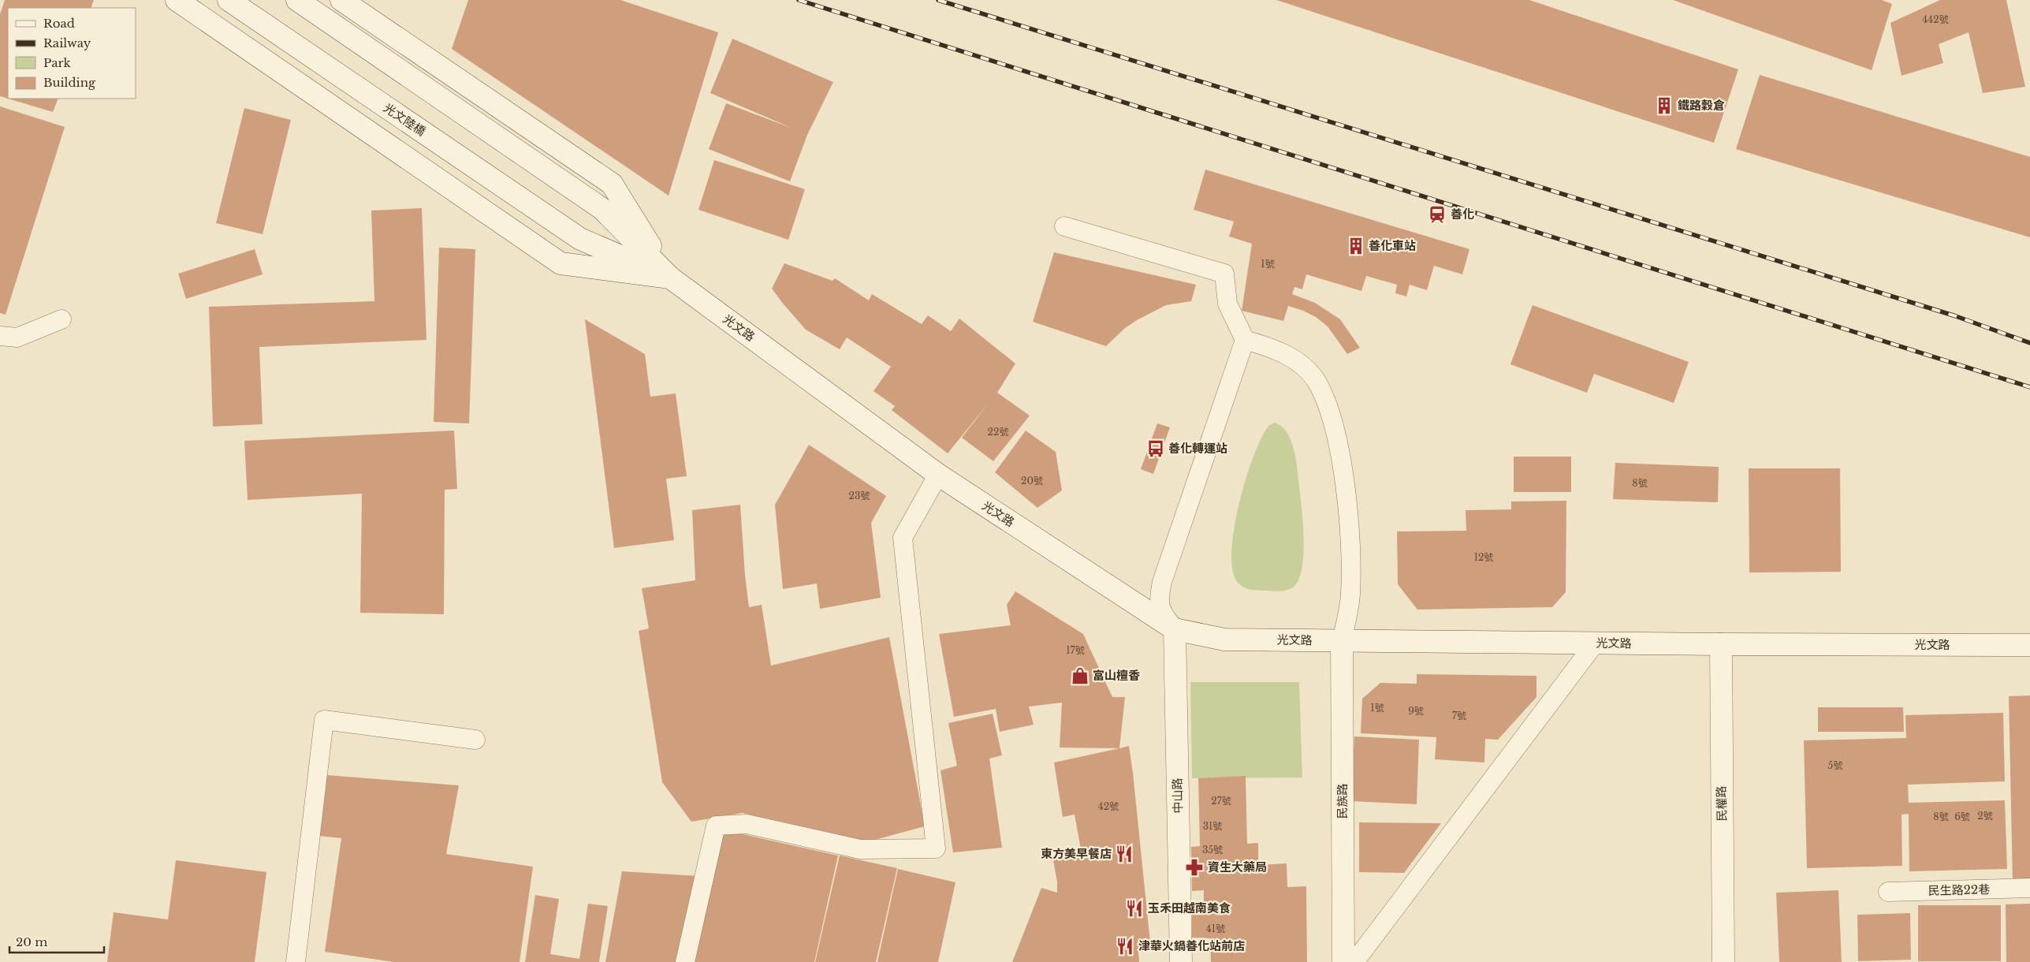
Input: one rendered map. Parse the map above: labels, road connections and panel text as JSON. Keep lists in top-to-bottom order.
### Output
{
  "streets": {
    "street": [
      "光文陸橋",
      "光文路",
      "中山路",
      "民族路",
      "民權路"
    ],
    "lane": ["民生路22巷"]
  },
  "crossings": [
    ["光文陸橋", "光文路"],
    ["光文路", "中山路"],
    ["光文路", "民族路"],
    ["光文路", "民權路"]
  ],
  "places": {
    "building": ["鐵路穀倉", "善化車站"],
    "station": ["善化"],
    "bus stop": ["善化轉運站"],
    "shop": ["富山檀香"],
    "restaurant": ["東方美早餐店", "玉禾田越南美食", "津華火鍋善化站前店"],
    "pharmacy": ["資生大藥局"]
  },
  "house_numbers": [
    "442號",
    "1號",
    "22號",
    "20號",
    "8號",
    "23號",
    "12號",
    "17號",
    "1號",
    "9號",
    "7號",
    "5號",
    "27號",
    "42號",
    "2號",
    "8號",
    "6號",
    "31號",
    "35號",
    "41號"
  ],
  "legend": [
    "Road",
    "Railway",
    "Park",
    "Building"
  ],
  "scale_bar": "20 m"
}
